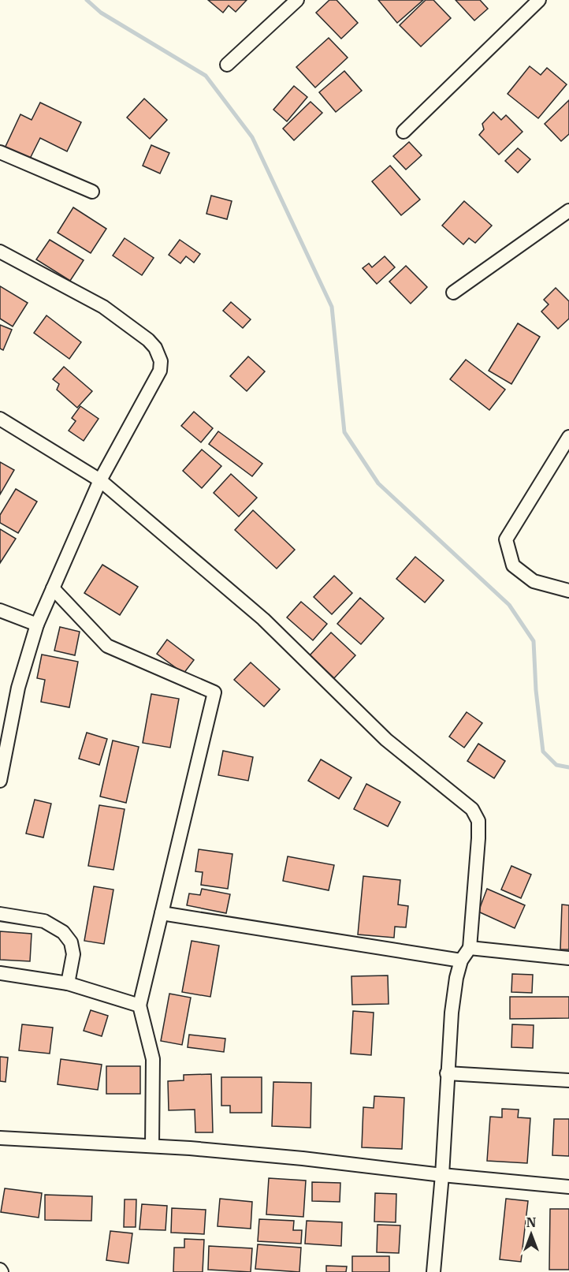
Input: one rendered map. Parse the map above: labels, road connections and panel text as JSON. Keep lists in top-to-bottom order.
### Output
{
  "north": "top"
}
